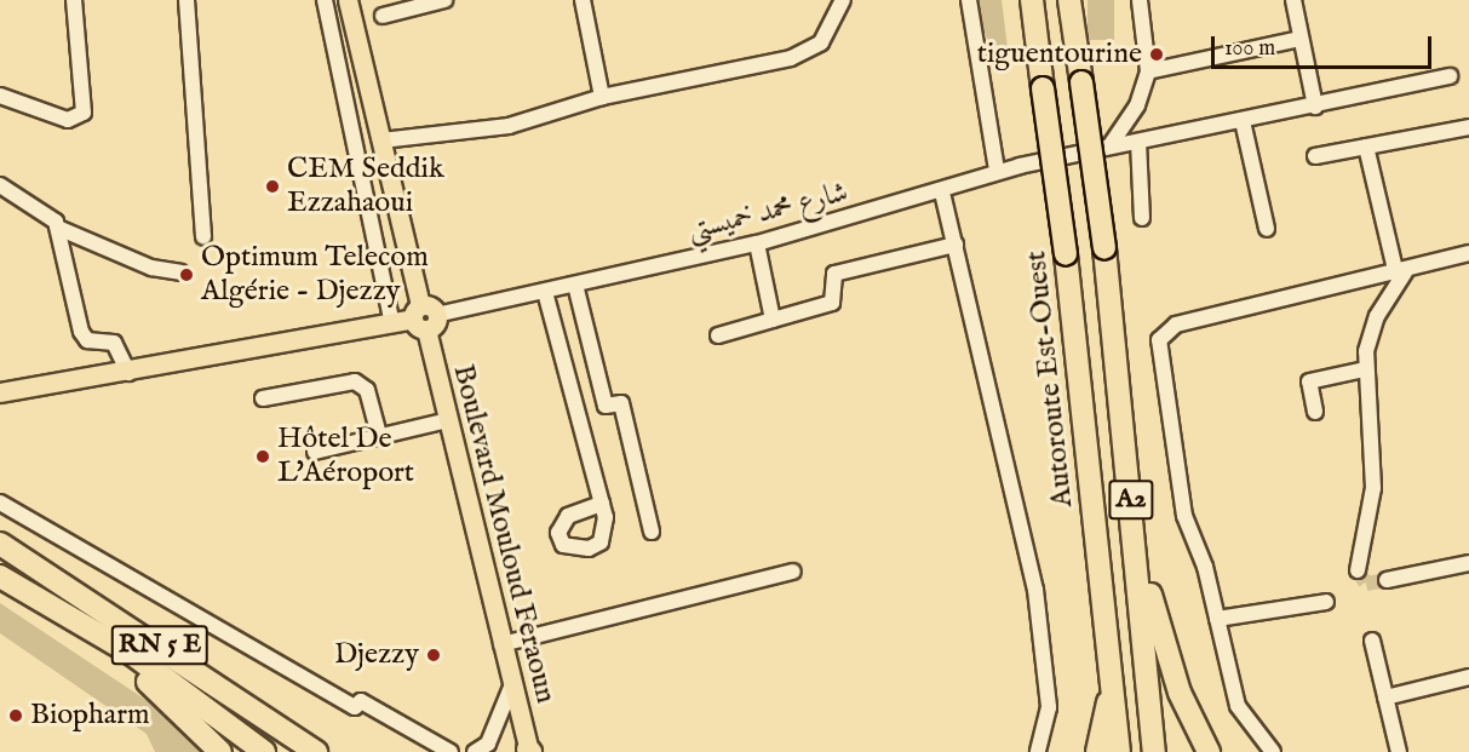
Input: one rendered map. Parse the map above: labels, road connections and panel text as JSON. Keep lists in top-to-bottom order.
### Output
{
  "streets": {
    "highway": ["Autoroute Est-Ouest", "A2", "RN 5 E"],
    "main road": ["Boulevard Mouloud Feraoun"],
    "street": ["شارع محمد خميستي"]
  },
  "crossings": [
    ["شارع محمد خميستي", "Boulevard Mouloud Feraoun"]
  ],
  "places": [
    "tiguentourine",
    "CEM Seddik Ezzahaoui",
    "Optimum Telecom Algérie - Djezzy",
    "Hôtel De L'Aéroport",
    "Djezzy",
    "Biopharm"
  ],
  "scale_bar": "100 m"
}
